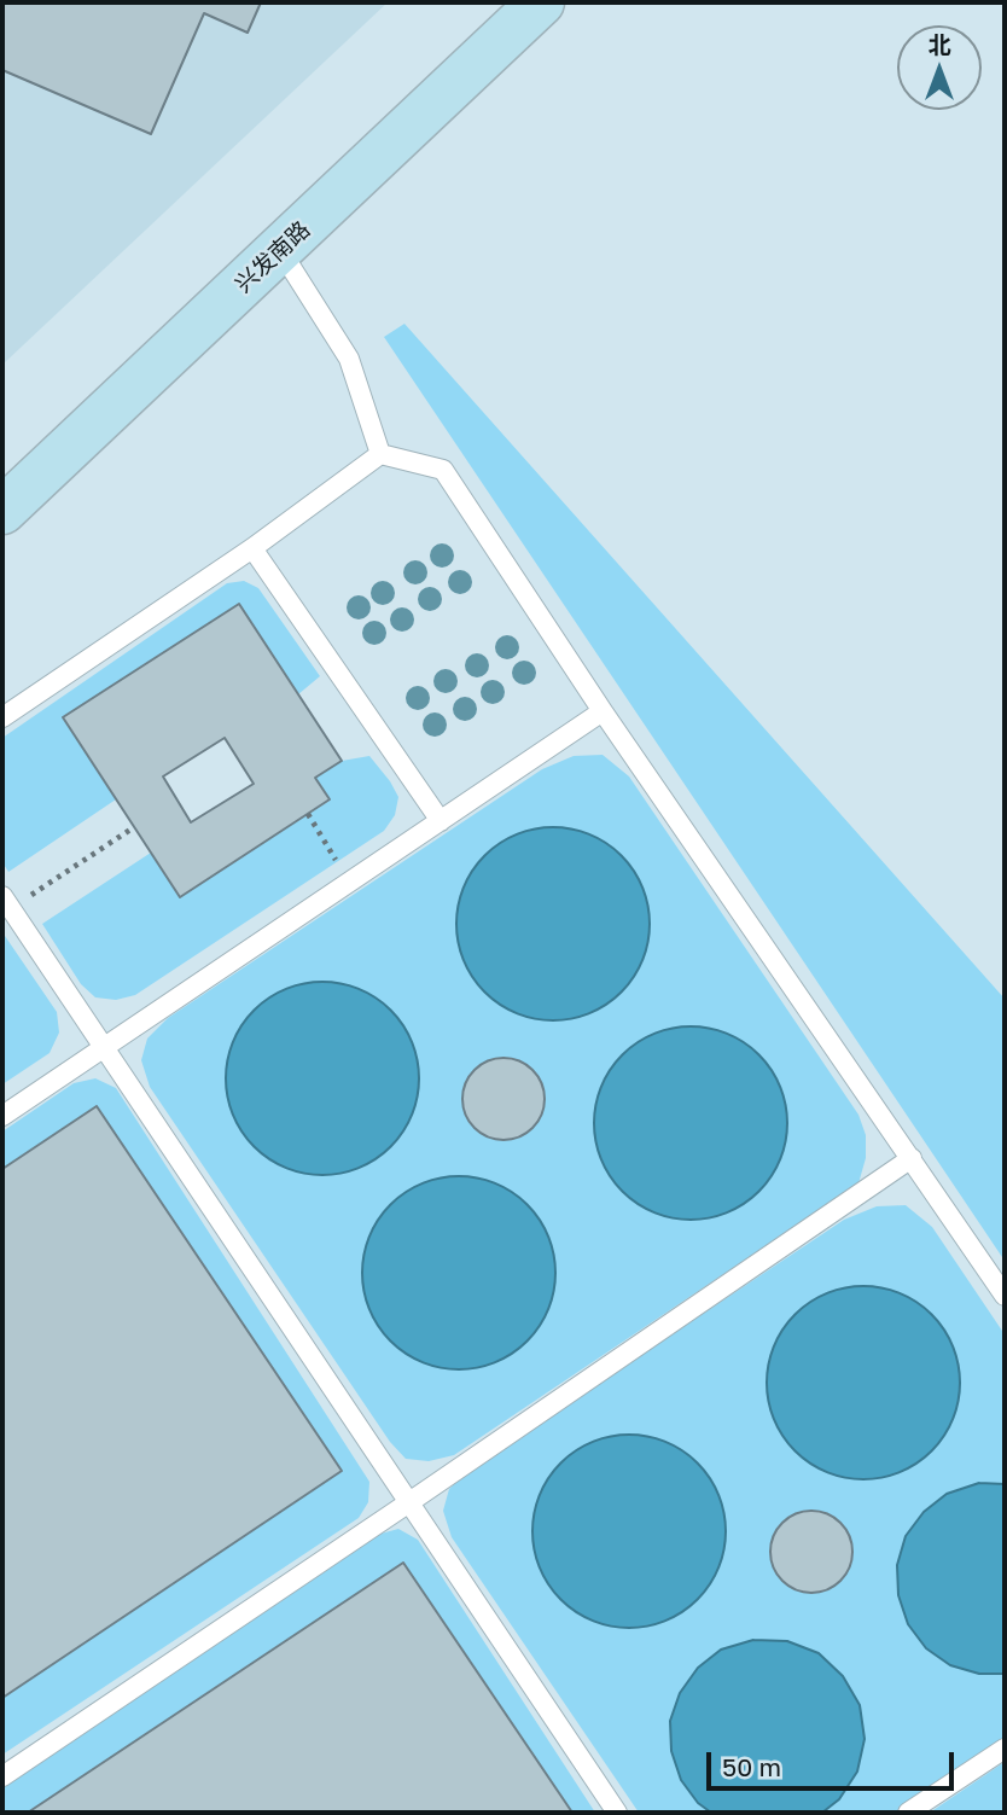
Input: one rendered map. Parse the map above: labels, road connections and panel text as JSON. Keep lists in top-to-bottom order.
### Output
{
  "streets": {
    "street": ["兴发南路"]
  },
  "scale_bar": "50 m",
  "north": "top"
}
